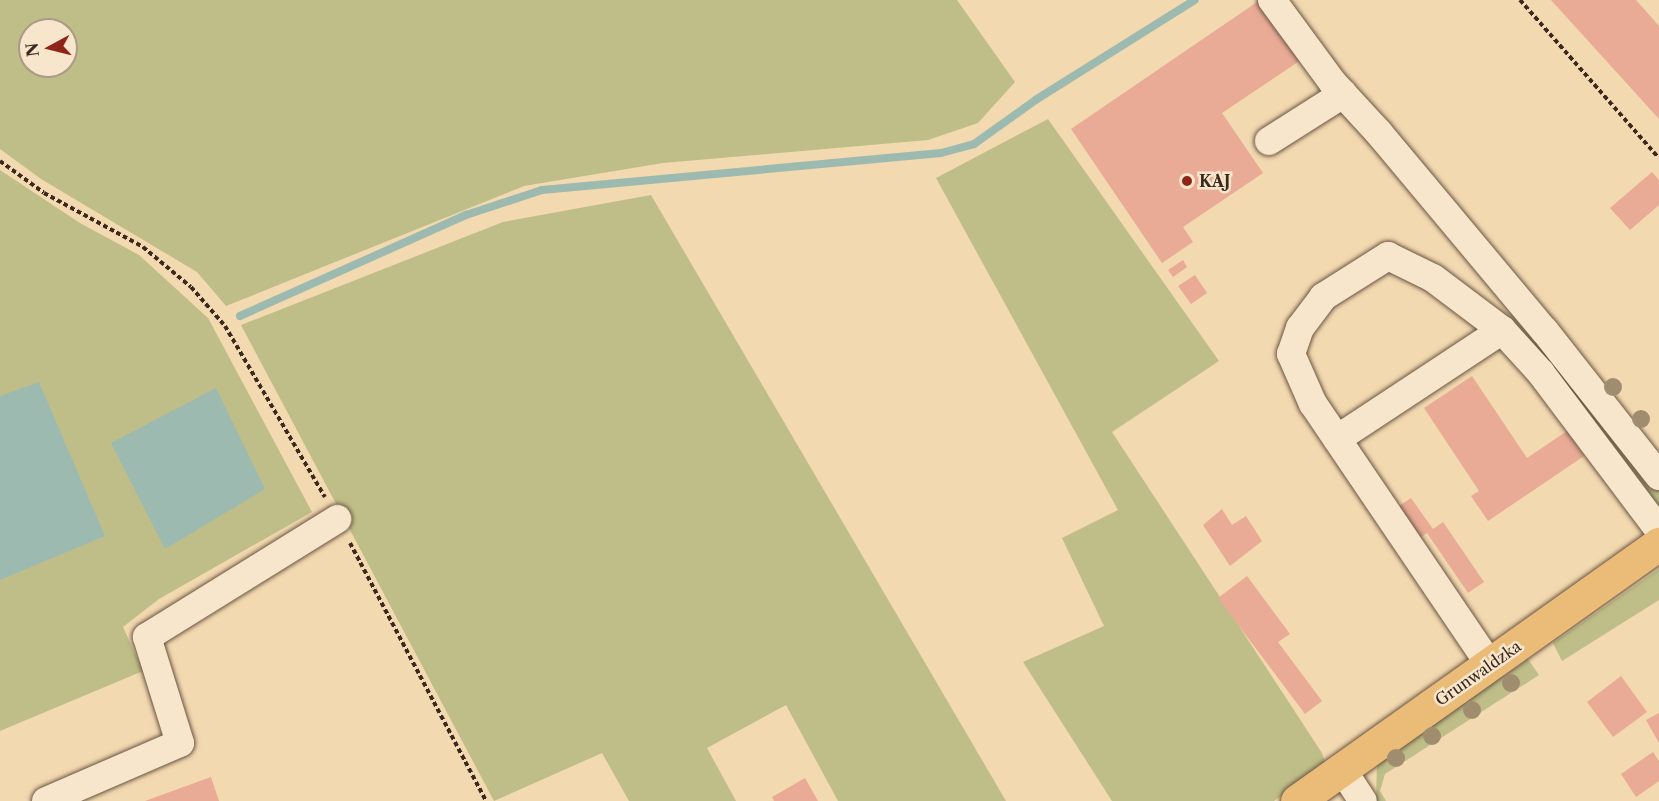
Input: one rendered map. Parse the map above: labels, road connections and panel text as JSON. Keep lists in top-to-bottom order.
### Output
{
  "streets": {
    "main road": ["Grunwaldzka"]
  },
  "places": ["KAJ"],
  "north": "left"
}
